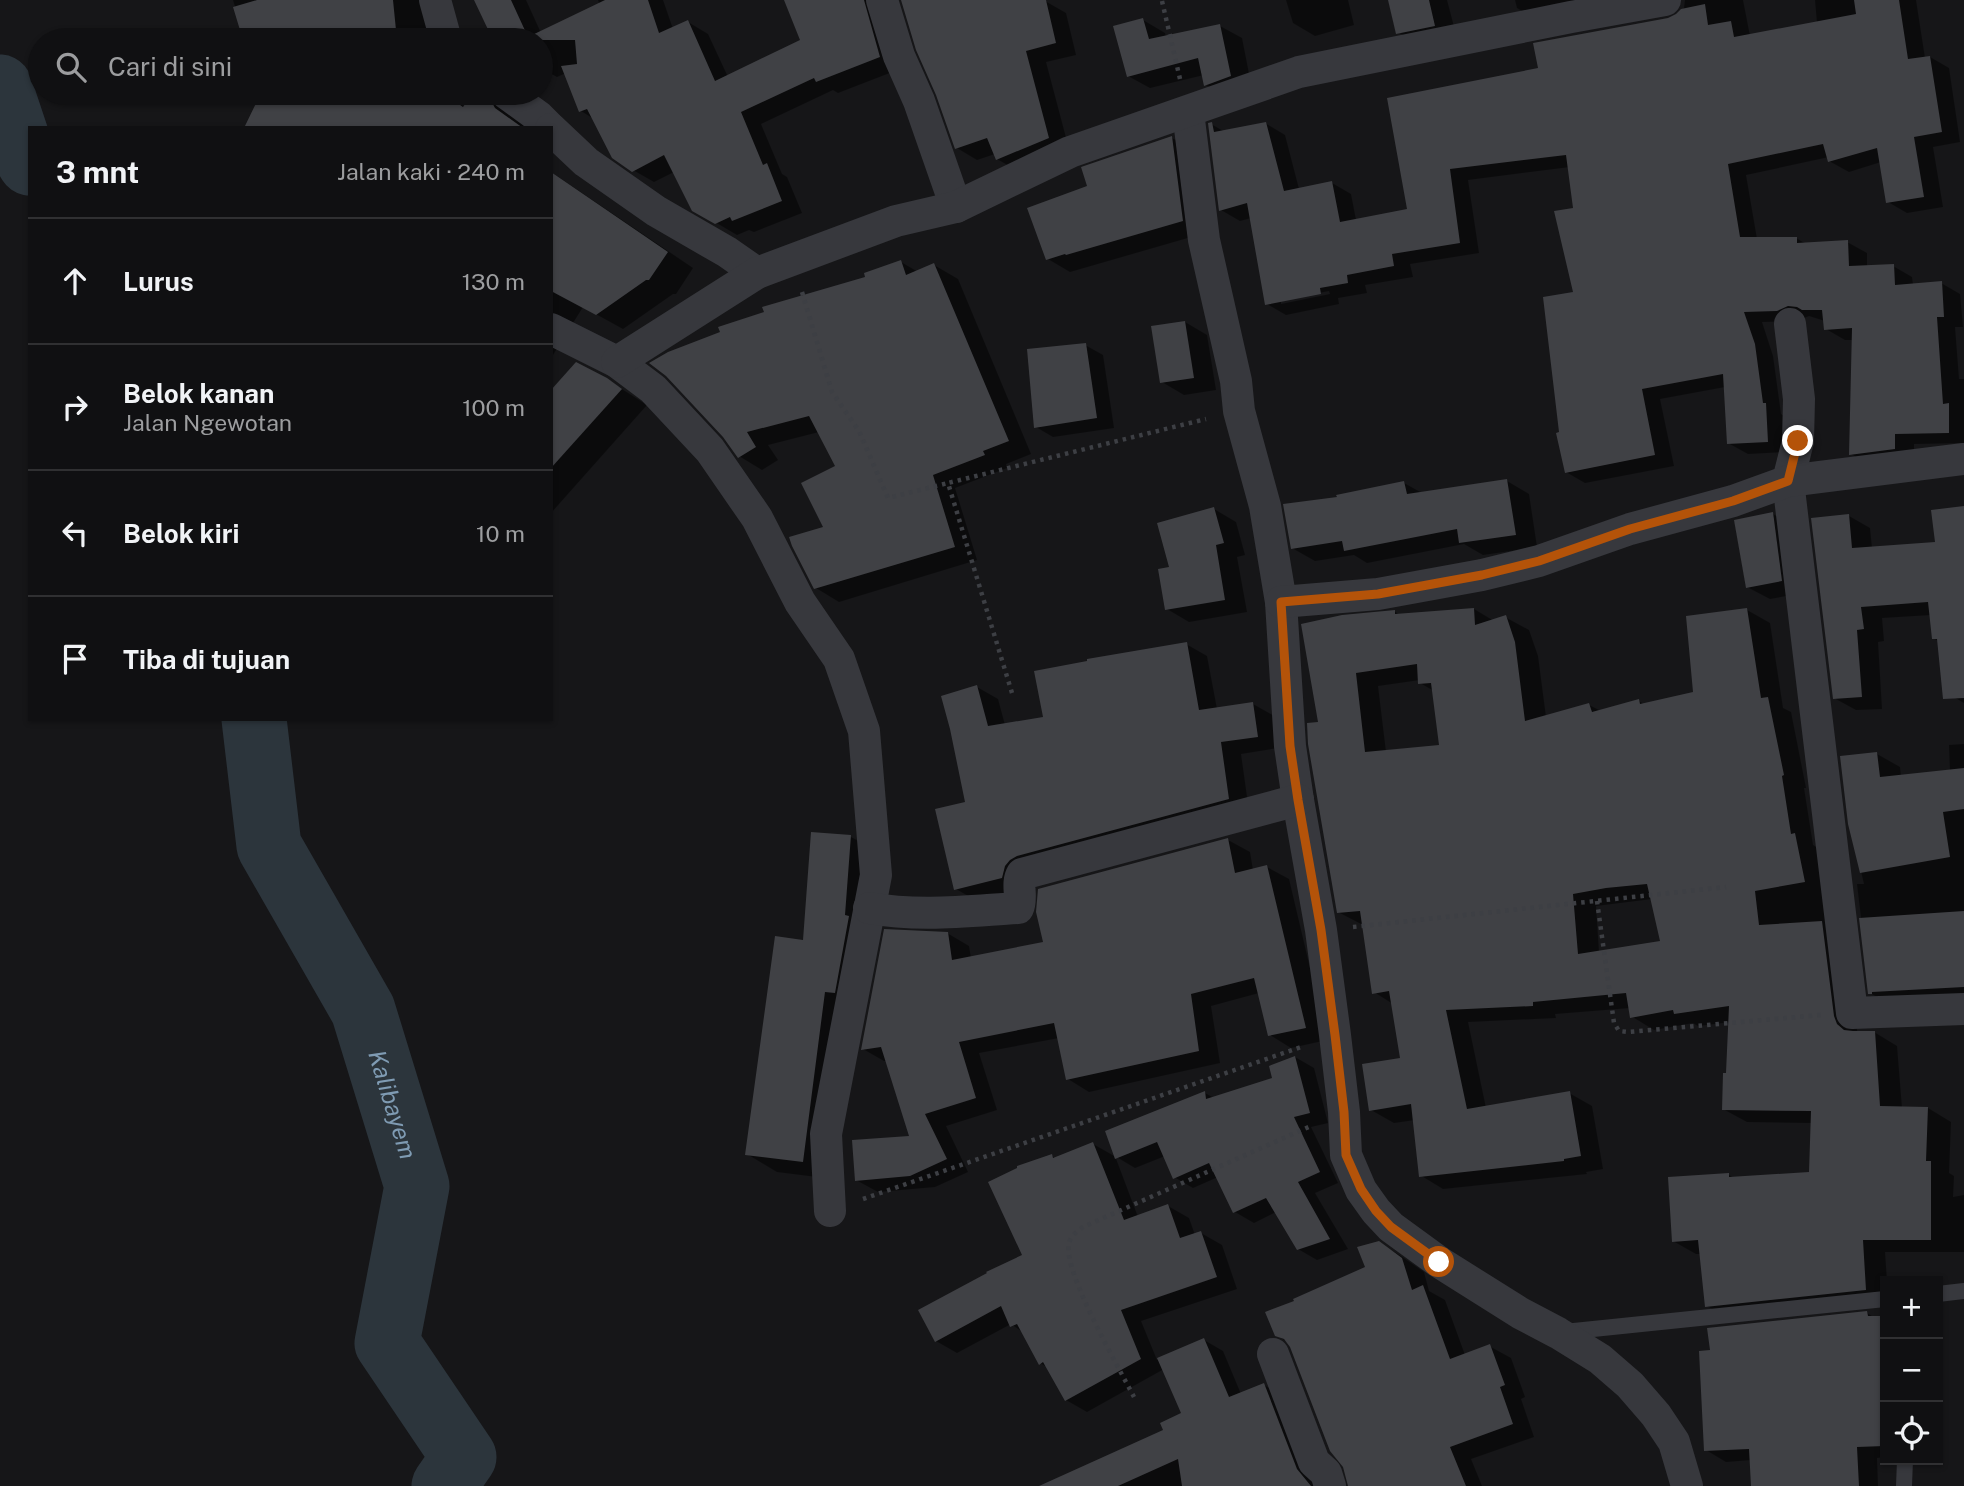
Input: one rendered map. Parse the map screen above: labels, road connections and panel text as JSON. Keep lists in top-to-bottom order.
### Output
{
  "water": ["Kalibayem"],
  "page": {
    "search": "Cari di sini",
    "heading": ["3 mnt", "Jalan kaki · 240 m"],
    "list": [
      ["Lurus", "130 m"],
      ["Belok kanan", "Jalan Ngewotan", "100 m"],
      ["Belok kiri", "10 m"],
      "Tiba di tujuan"
    ],
    "map_buttons": ["+", "−"]
  }
}
